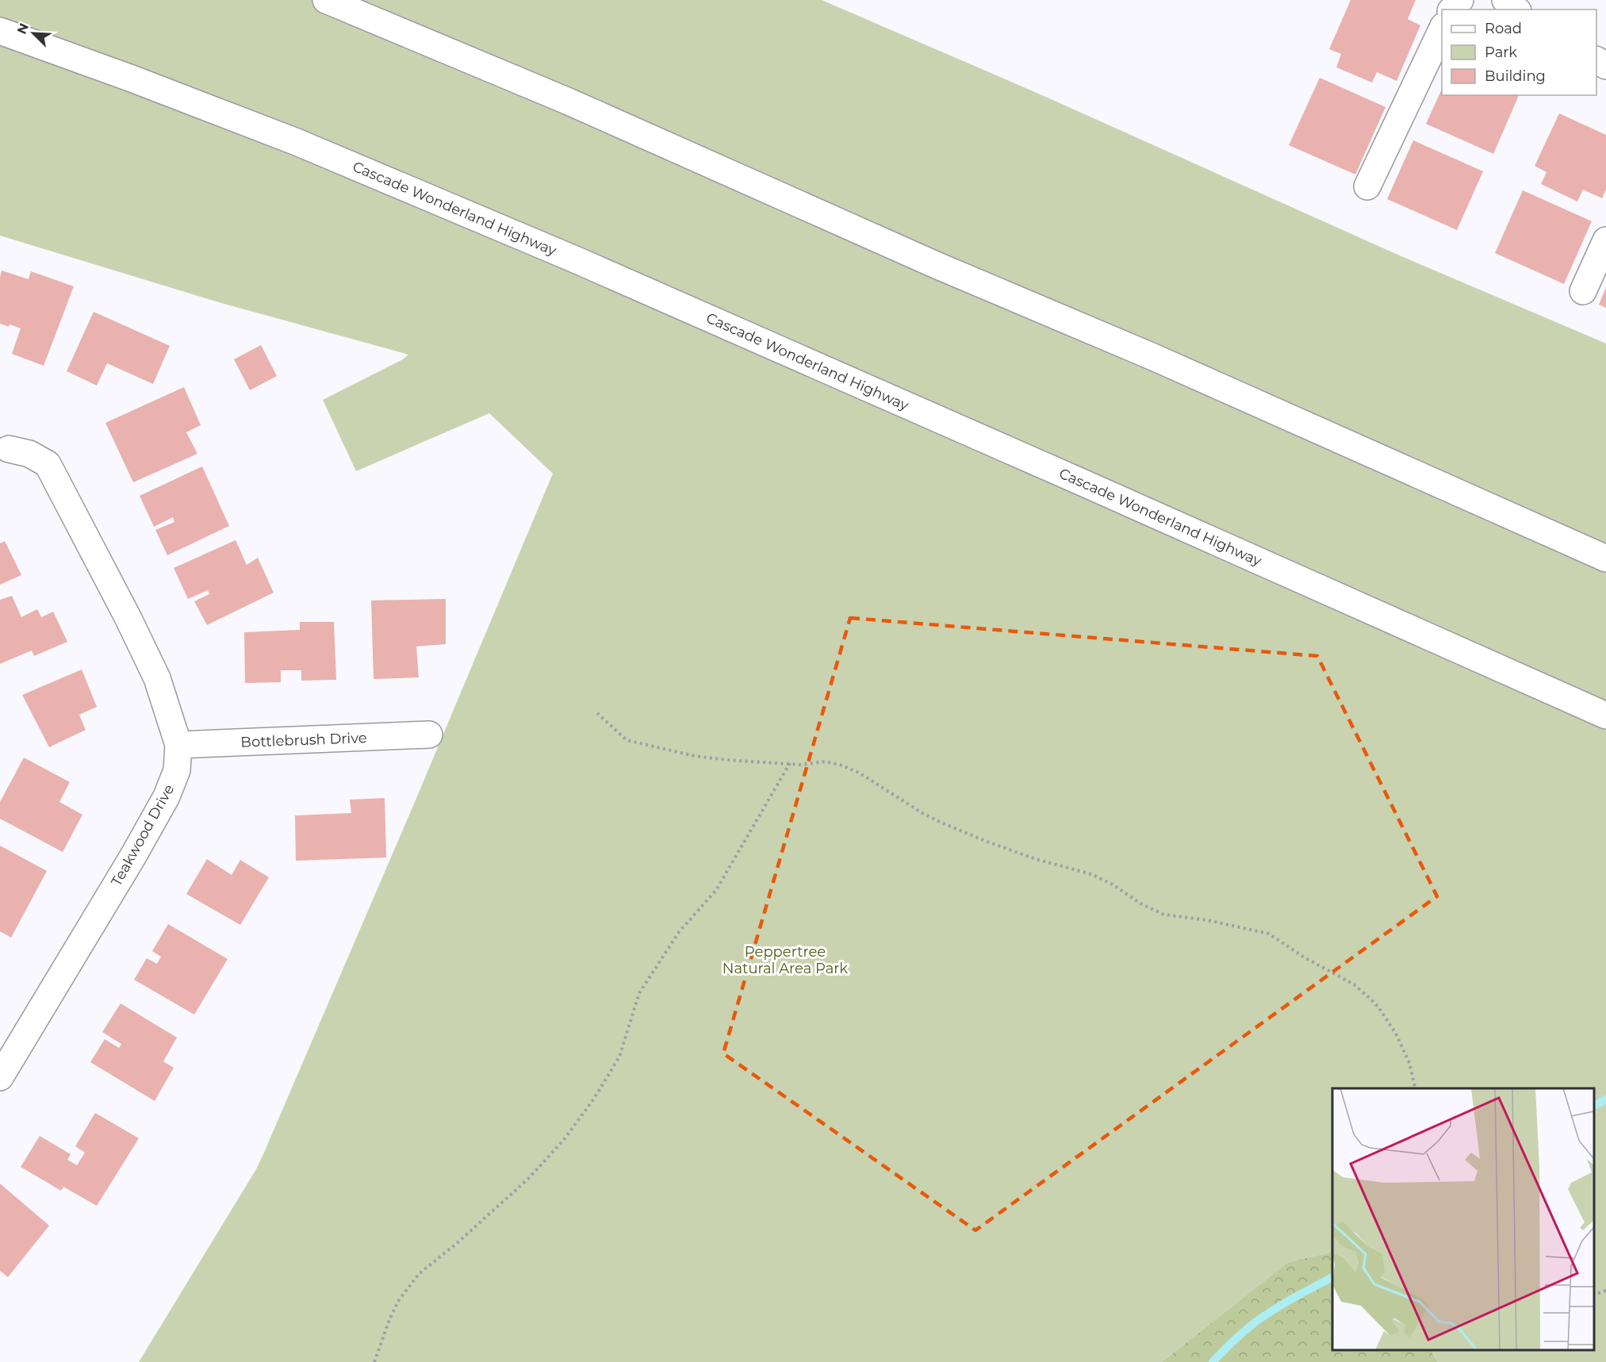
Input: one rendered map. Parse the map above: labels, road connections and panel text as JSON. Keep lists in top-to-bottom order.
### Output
{
  "streets": {
    "main road": ["Cascade Wonderland Highway", "Bottlebrush Drive", "Teakwood Drive"]
  },
  "crossings": [
    ["Bottlebrush Drive", "Teakwood Drive"]
  ],
  "parks": ["Peppertree Natural Area Park"],
  "legend": ["Road", "Park", "Building"],
  "north": "top left"
}
